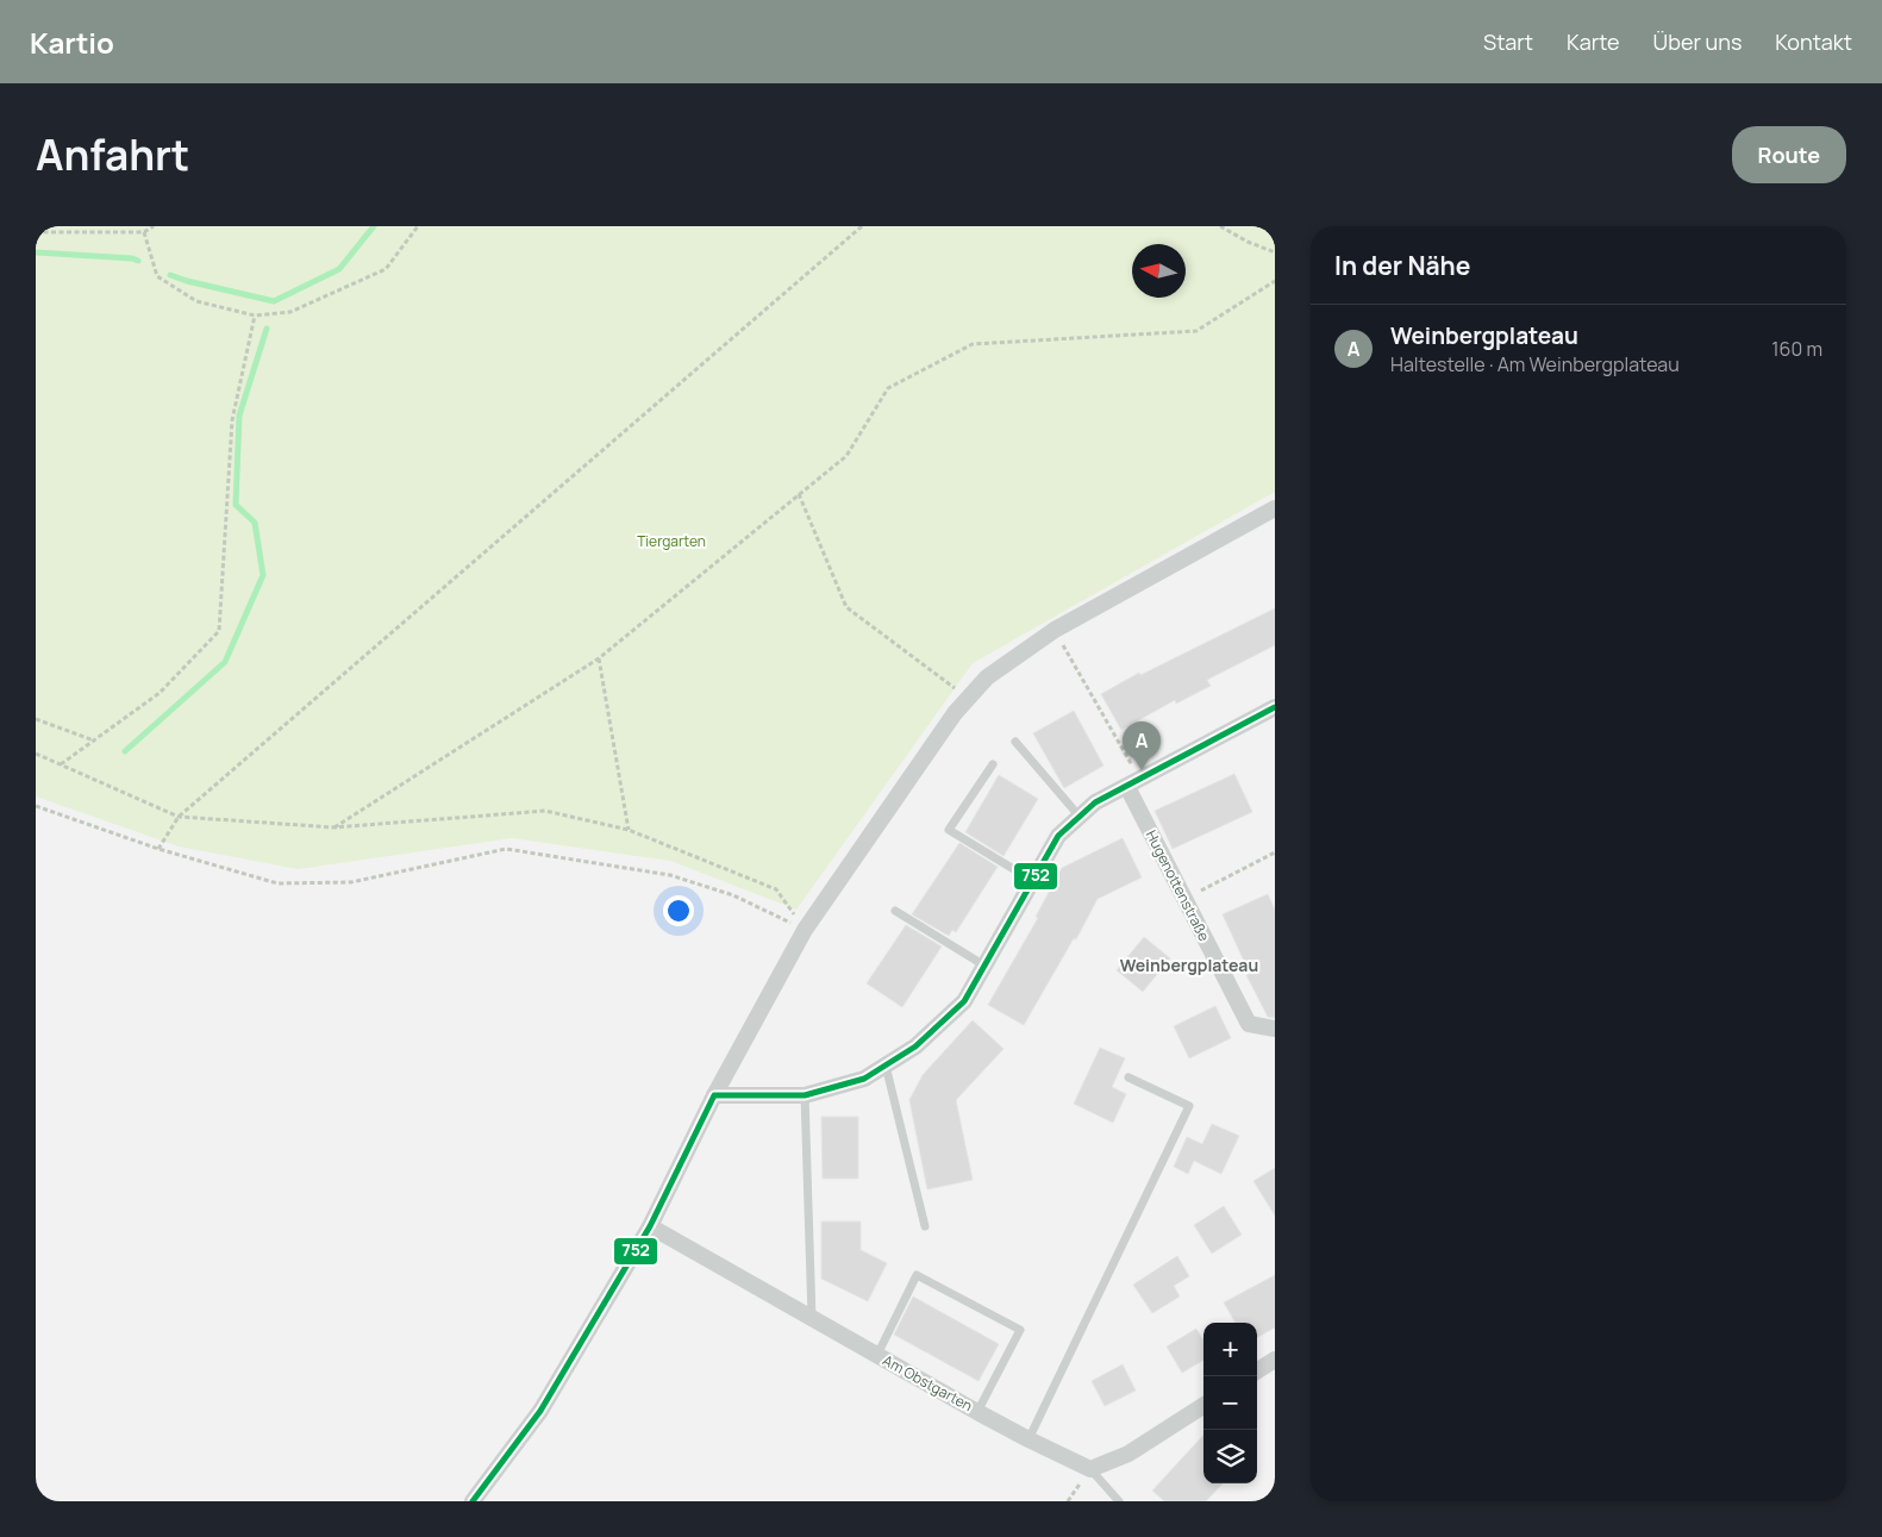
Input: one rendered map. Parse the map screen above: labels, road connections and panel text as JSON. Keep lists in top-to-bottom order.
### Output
{
  "streets": {
    "street": ["Hugenottenstraße", "Am Obstgarten"]
  },
  "districts": ["Weinbergplateau"],
  "parks": ["Tiergarten"],
  "lines": ["transit line 752"],
  "north": "left",
  "page": {
    "header": "Kartio",
    "nav": [
      "Start",
      "Karte",
      "Über uns",
      "Kontakt"
    ],
    "title": "Anfahrt",
    "buttons": "Route",
    "heading": "In der Nähe",
    "list": [
      {
        "mark": "A",
        "name": "Weinbergplateau",
        "note": "Haltestelle · Am Weinbergplateau",
        "value": "160 m"
      }
    ],
    "pins": "A",
    "map_buttons": ["+", "−"]
  }
}
